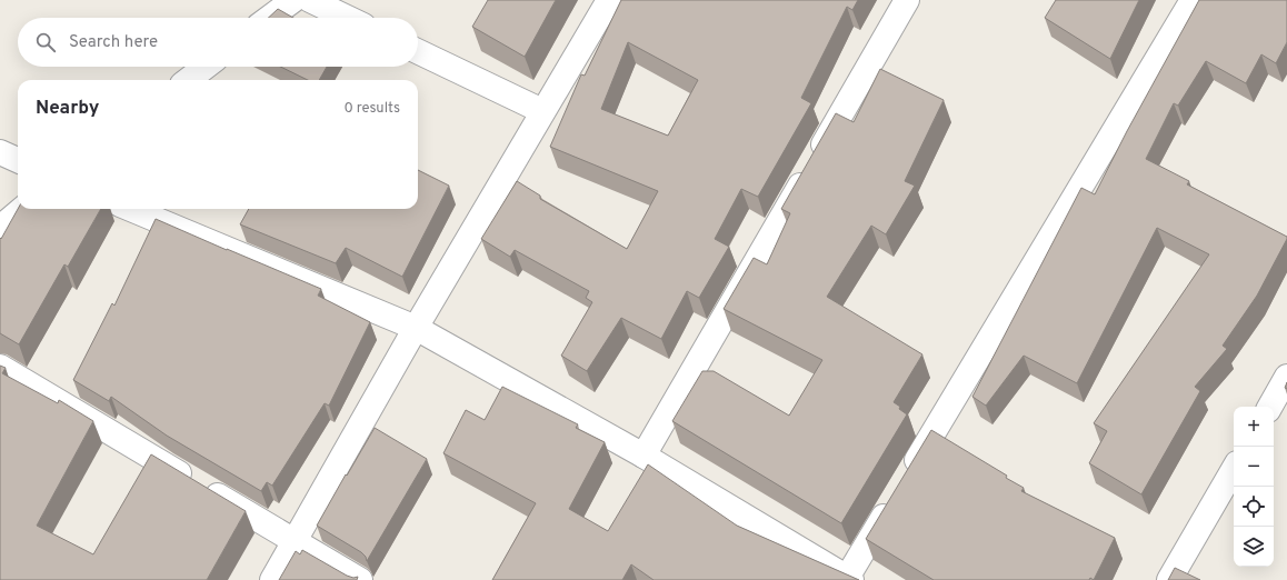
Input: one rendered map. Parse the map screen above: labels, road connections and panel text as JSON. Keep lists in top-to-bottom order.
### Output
{
  "page": {
    "search": "Search here",
    "heading": ["Nearby", "0 results"],
    "map_buttons": ["+", "−"]
  }
}
